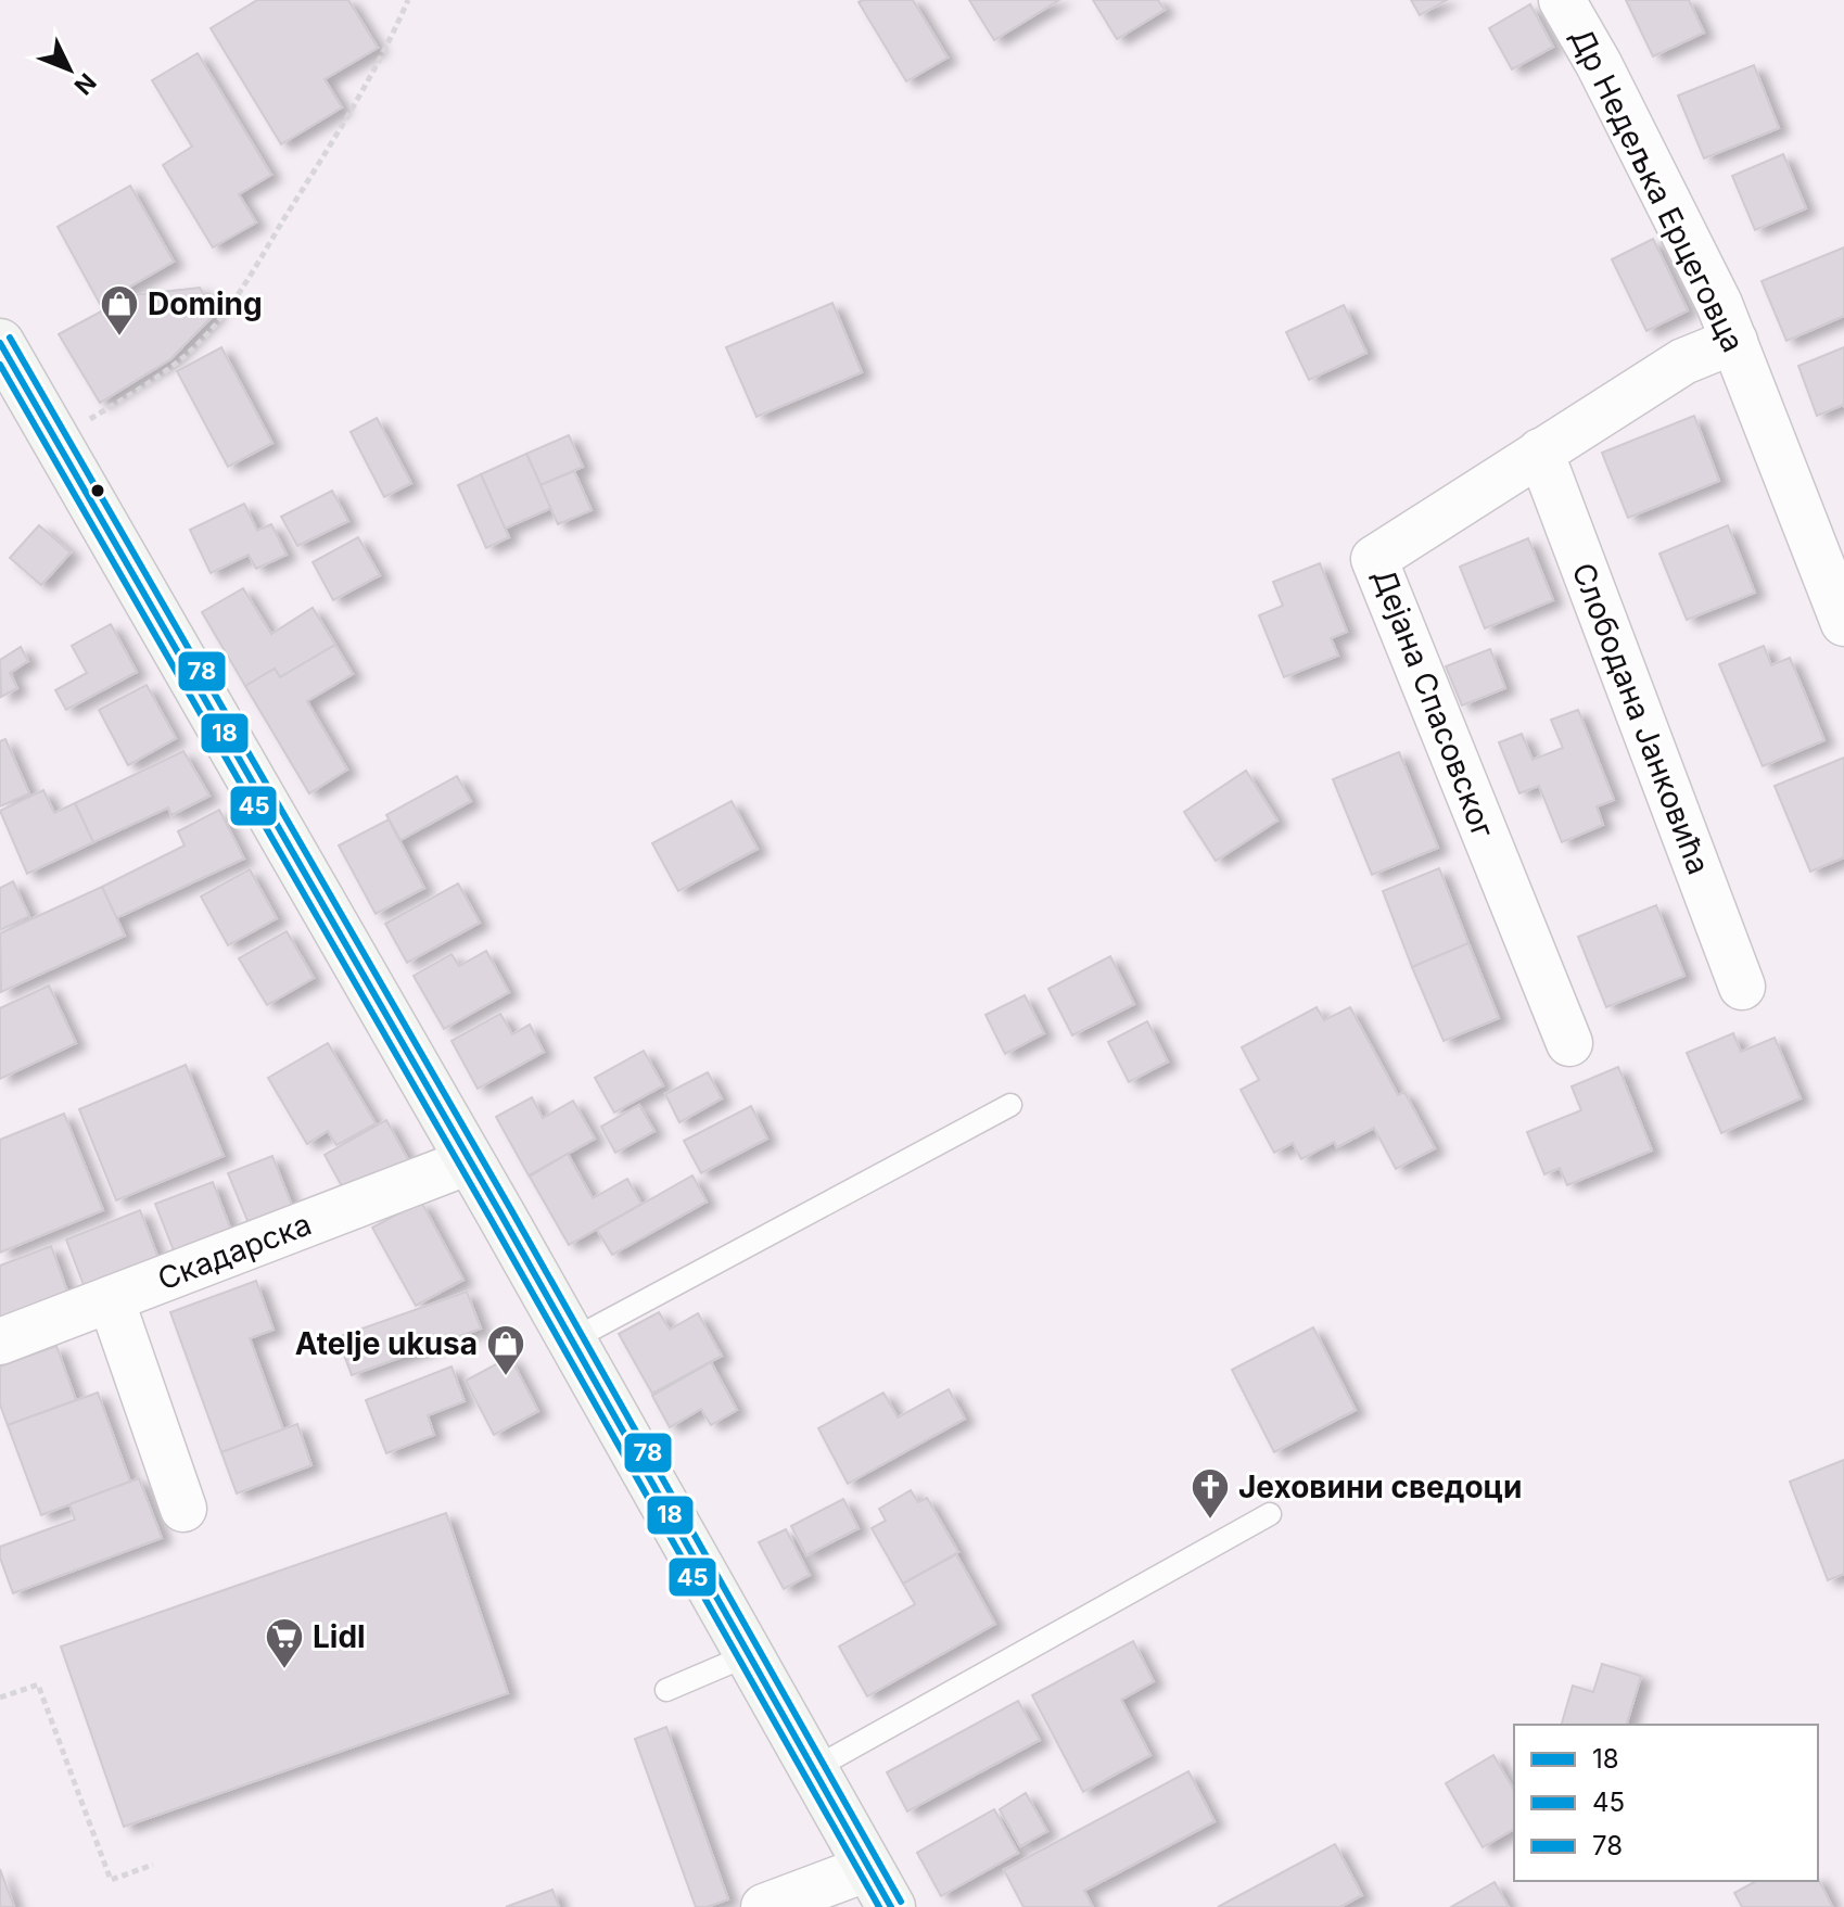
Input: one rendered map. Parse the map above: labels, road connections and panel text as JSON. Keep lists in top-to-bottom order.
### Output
{
  "streets": {
    "street": [
      "Др Недељка Ерцеговца",
      "Дејана Спасовског",
      "Слободана Јанковића",
      "Скадарска"
    ]
  },
  "crossings": [
    ["Др Недељка Ерцеговца", "Дејана Спасовског"],
    ["Дејана Спасовског", "Слободана Јанковића"]
  ],
  "places": {
    "shop": ["Doming", "Atelje ukusa"],
    "church": ["Јеховини сведоци"],
    "supermarket": ["Lidl"]
  },
  "lines": ["transit line 78", "transit line 18", "transit line 45"],
  "legend": ["18", "45", "78"],
  "north": "bottom right"
}
